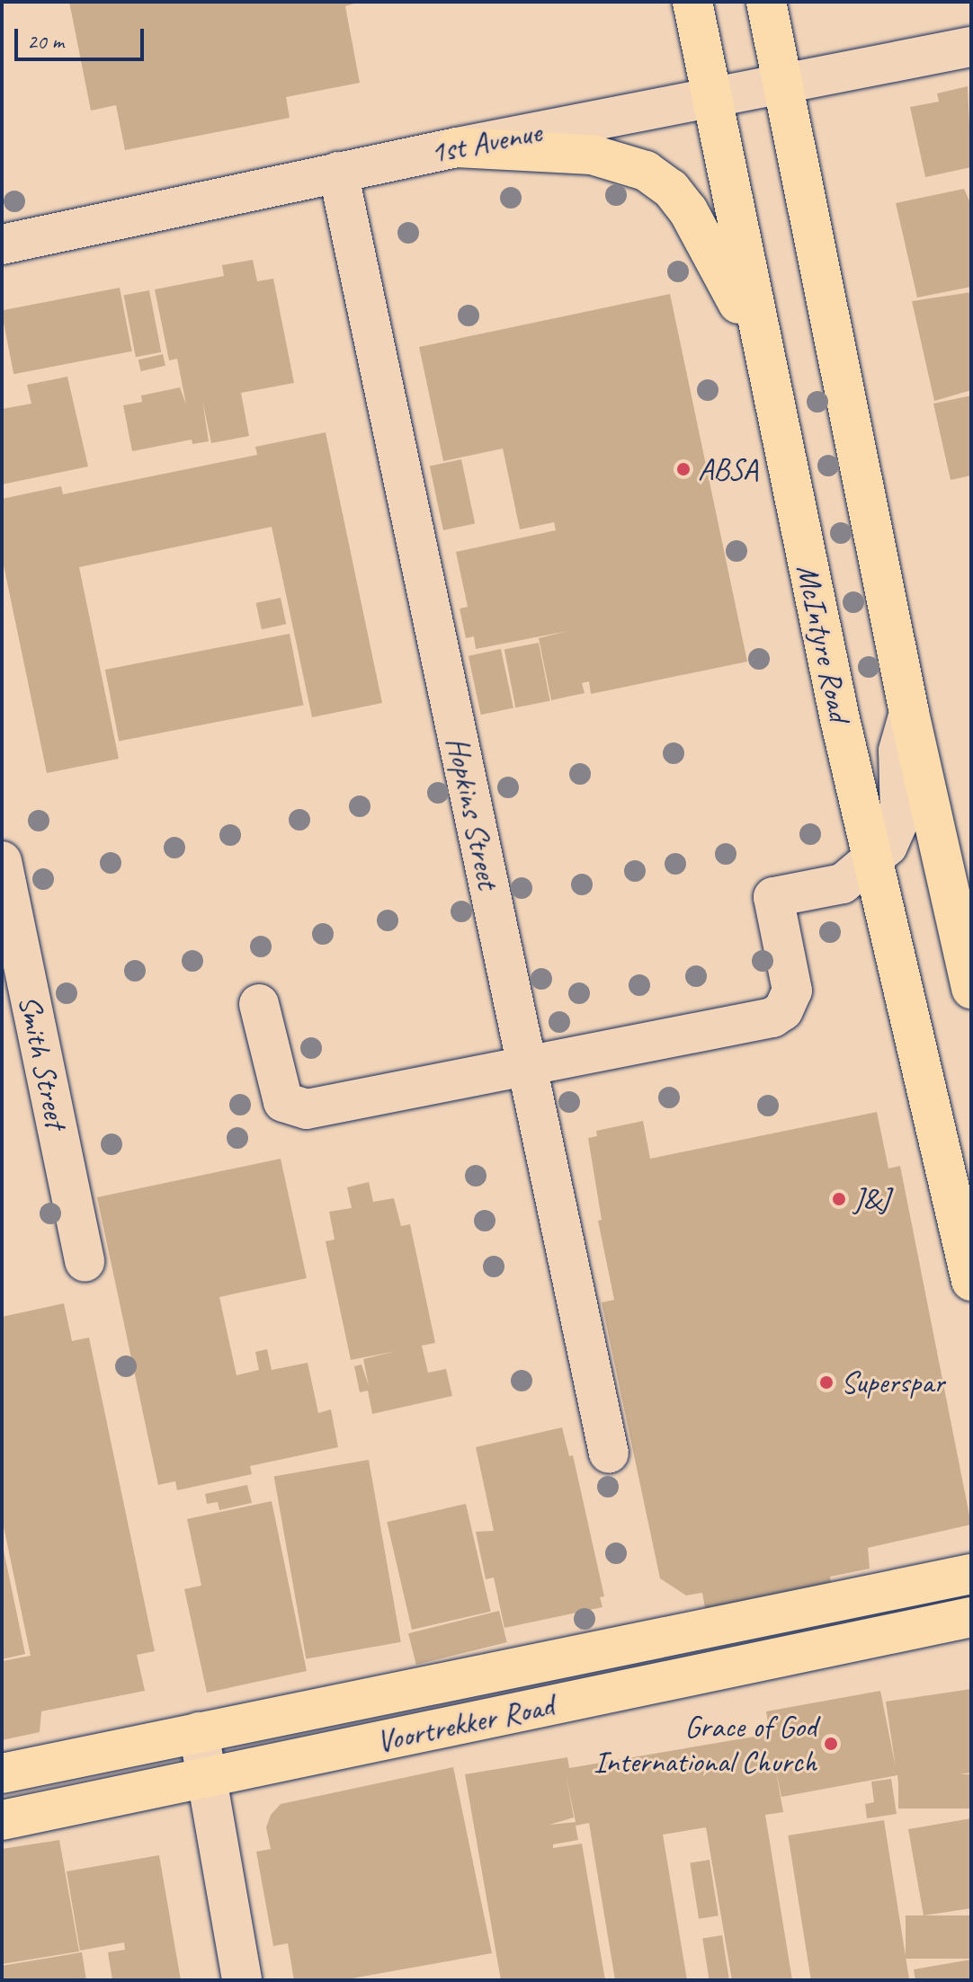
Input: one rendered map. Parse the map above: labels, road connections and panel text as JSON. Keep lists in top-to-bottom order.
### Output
{
  "streets": {
    "main road": ["McIntyre Road", "Voortrekker Road"],
    "street": ["1st Avenue", "Hopkins Street", "Smith Street"]
  },
  "crossings": [
    ["1st Avenue", "McIntyre Road"],
    ["1st Avenue", "Hopkins Street"]
  ],
  "places": [
    "ABSA",
    "J&J",
    "Superspar",
    "Grace of God International Church"
  ],
  "scale_bar": "20 m"
}
